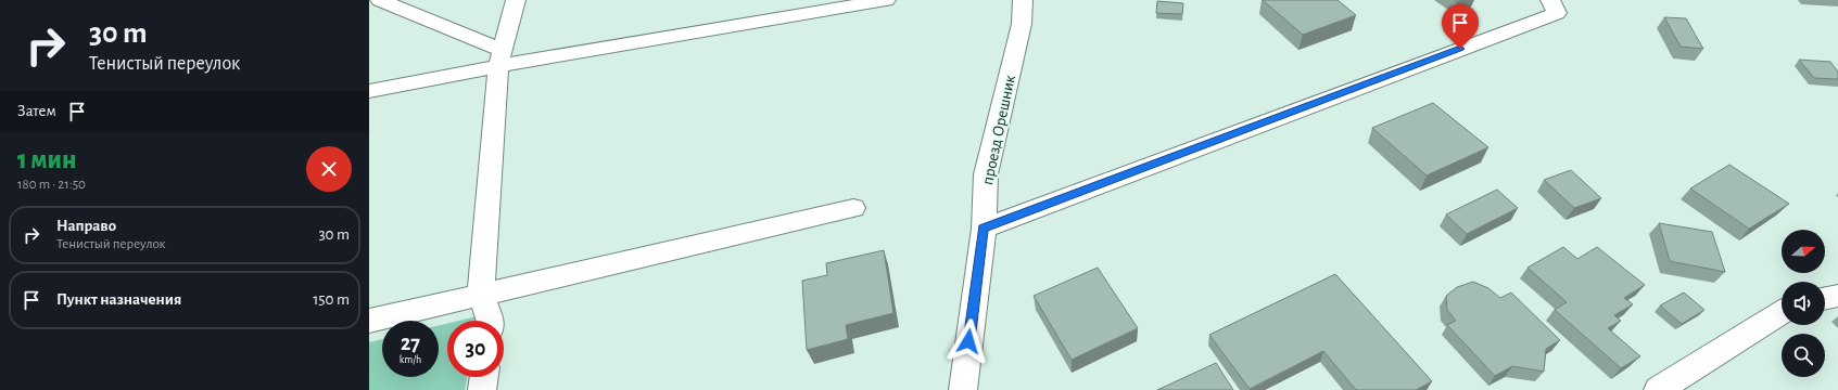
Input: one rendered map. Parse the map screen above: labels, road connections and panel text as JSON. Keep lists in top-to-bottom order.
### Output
{
  "streets": {
    "street": ["проезд Орешник"]
  },
  "north": "right",
  "page": {
    "turn": ["30 m", "Тенистый переулок"],
    "then": "Затем",
    "heading": ["1 мин", "180 m · 21:50"],
    "list": [
      {
        "name": "Направо",
        "note": "Тенистый переулок",
        "value": "30 m"
      },
      {
        "name": "Пункт назначения",
        "value": "150 m"
      }
    ],
    "speed": "27 km/h",
    "limit": "30"
  }
}
